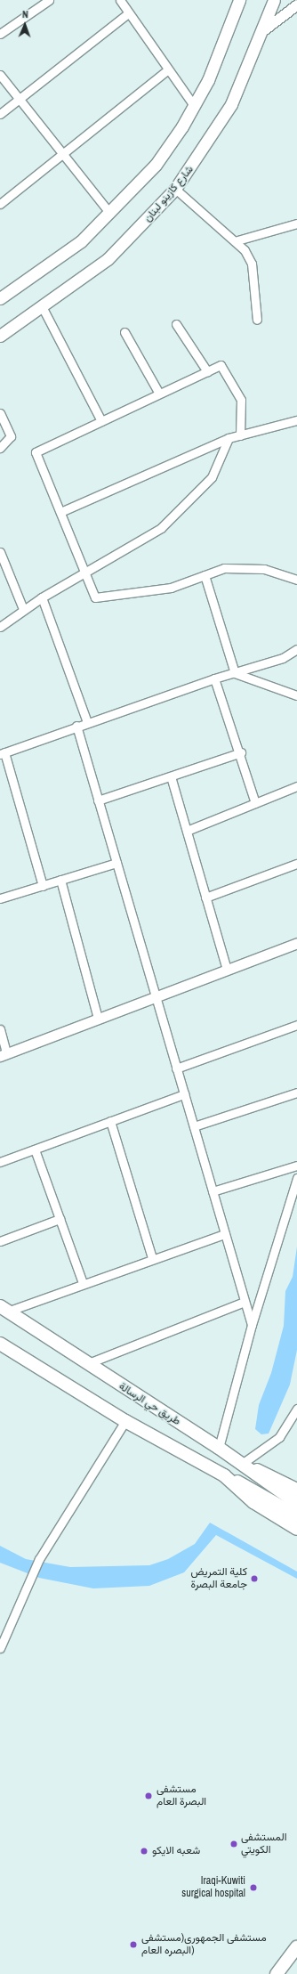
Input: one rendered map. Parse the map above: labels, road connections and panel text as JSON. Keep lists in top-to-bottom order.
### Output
{
  "streets": {
    "main road": ["شارع كازينو لبنان", "طريق حي الرسالة"]
  },
  "places": [
    "كلية التمريض جامعة البصرة",
    "مستشفى البصرة العام",
    "المستشفى الكويتي",
    "شعبه الايكو",
    "Iraqi-Kuwiti surgical hospital",
    "مستشفى الجمهوري(مستشفى البصره العام)"
  ],
  "north": "top"
}
